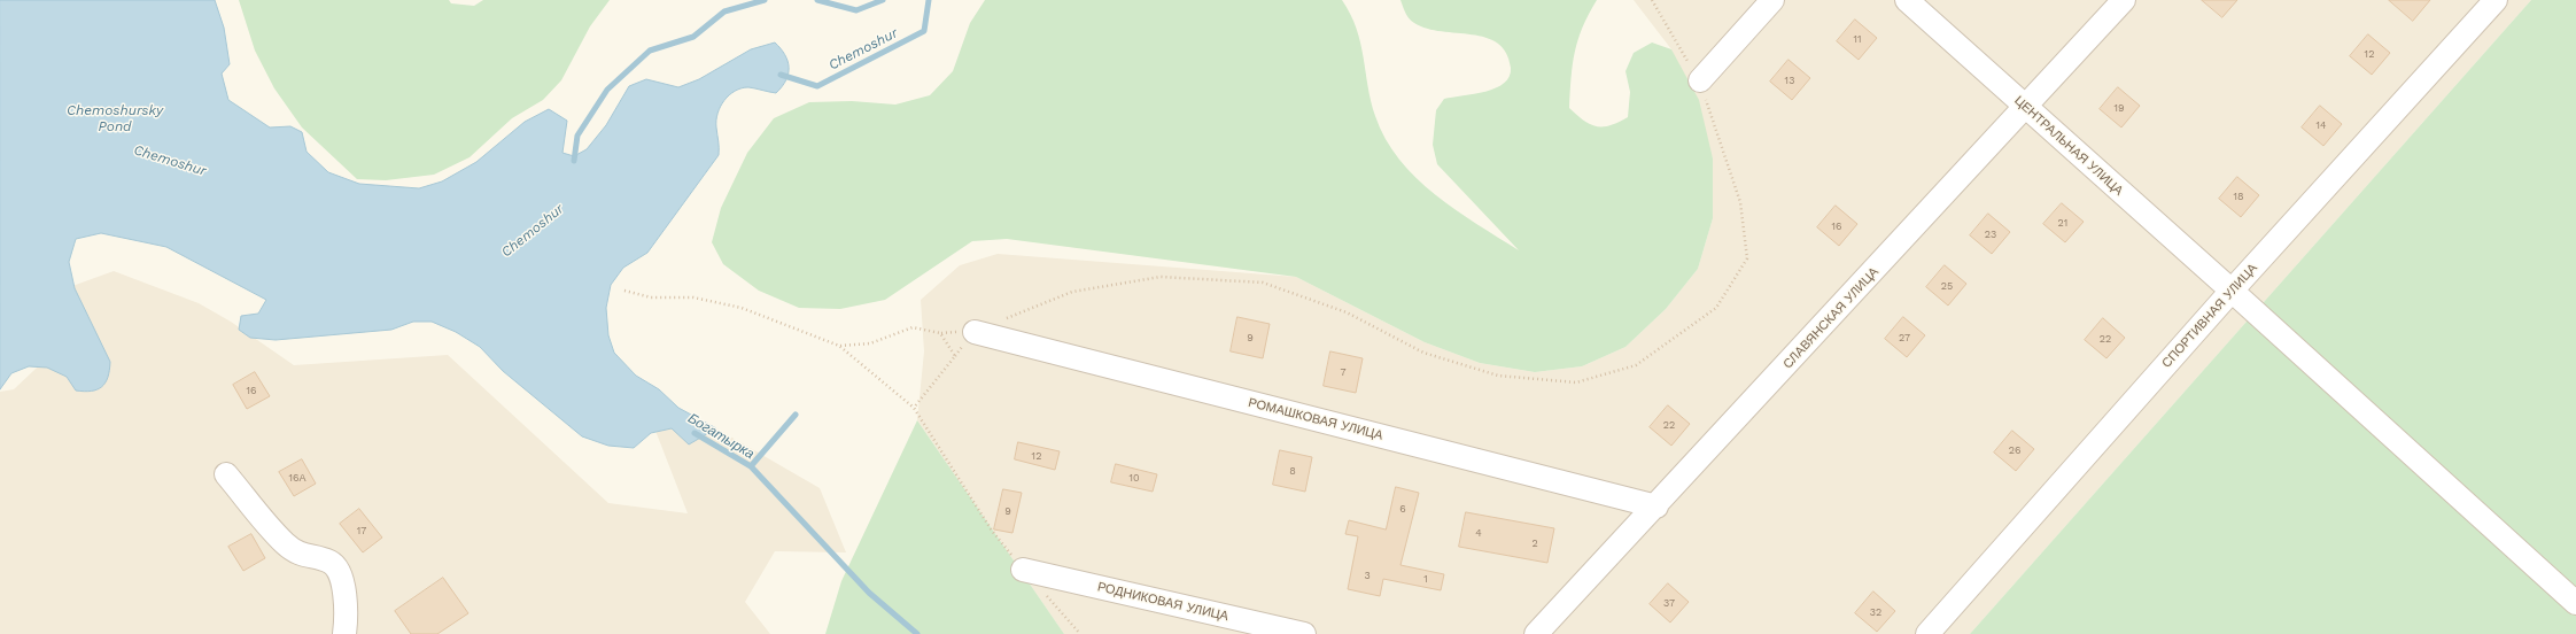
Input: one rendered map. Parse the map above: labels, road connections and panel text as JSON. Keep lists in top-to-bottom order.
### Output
{
  "streets": {
    "street": [
      "ЦЕНТРАЛЬНАЯ УЛИЦА",
      "СПОРТИВНАЯ УЛИЦА",
      "СЛАВЯНСКАЯ УЛИЦА",
      "РОМАШКОВАЯ УЛИЦА",
      "РОДНИКОВАЯ УЛИЦА"
    ]
  },
  "crossings": [
    ["ЦЕНТРАЛЬНАЯ УЛИЦА", "СПОРТИВНАЯ УЛИЦА"],
    ["ЦЕНТРАЛЬНАЯ УЛИЦА", "СЛАВЯНСКАЯ УЛИЦА"],
    ["СЛАВЯНСКАЯ УЛИЦА", "РОМАШКОВАЯ УЛИЦА"]
  ],
  "water": ["Chemoshur", "Chemoshursky Pond", "Богатырка"],
  "house_numbers": [
    "11",
    "12",
    "13",
    "19",
    "14",
    "18",
    "21",
    "16",
    "23",
    "25",
    "9",
    "27",
    "22",
    "7",
    "16",
    "22",
    "26",
    "12",
    "8",
    "16А",
    "10",
    "6",
    "9",
    "17",
    "4",
    "2",
    "3",
    "1",
    "37",
    "32"
  ]
}
